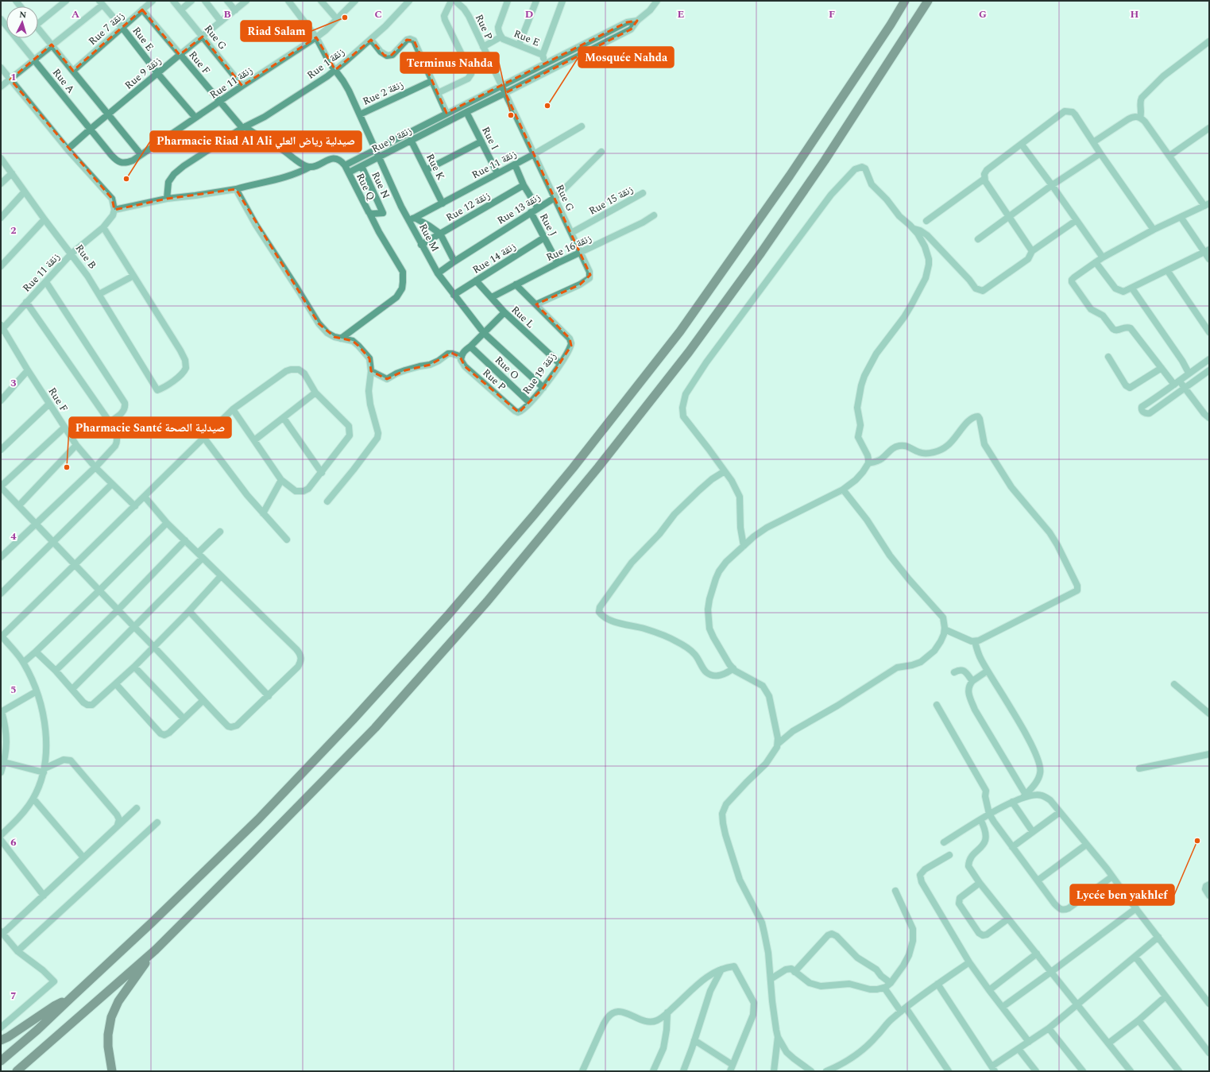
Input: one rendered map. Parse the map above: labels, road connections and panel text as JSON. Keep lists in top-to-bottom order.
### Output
{
  "streets": {
    "street": [
      "Rue P",
      "Rue 7 زنقة",
      "Rue G",
      "Rue E",
      "Rue F",
      "Rue 1 زنقة",
      "Rue 9 زنقة",
      "Rue A",
      "Rue 11 زنقة",
      "Rue 2 زنقة",
      "Rue I",
      "Rue K",
      "Rue N",
      "Rue Q",
      "Rue 15 زنقة",
      "Rue 12 زنقة",
      "Rue 13 زنقة",
      "Rue J",
      "Rue M",
      "Rue 16 زنقة",
      "Rue B",
      "Rue 14 زنقة",
      "Rue L",
      "Rue O",
      "Rue 19 زنقة"
    ]
  },
  "crossings": [
    ["Rue P", "Rue G"],
    ["Rue P", "Rue 9 زنقة"],
    ["Rue P", "Rue 19 زنقة"],
    ["Rue 7 زنقة", "Rue E"],
    ["Rue 7 زنقة", "Rue F"],
    ["Rue G", "Rue 9 زنقة"],
    ["Rue G", "Rue 11 زنقة"],
    ["Rue G", "Rue 15 زنقة"],
    ["Rue G", "Rue 13 زنقة"],
    ["Rue G", "Rue 16 زنقة"],
    ["Rue G", "Rue 19 زنقة"],
    ["Rue E", "Rue 9 زنقة"],
    ["Rue E", "Rue 11 زنقة"],
    ["Rue F", "Rue 1 زنقة"],
    ["Rue F", "Rue 9 زنقة"],
    ["Rue F", "Rue 11 زنقة"],
    ["Rue 1 زنقة", "Rue M"],
    ["Rue 9 زنقة", "Rue A"],
    ["Rue 9 زنقة", "Rue I"],
    ["Rue 9 زنقة", "Rue K"],
    ["Rue 9 زنقة", "Rue N"],
    ["Rue 9 زنقة", "Rue Q"],
    ["Rue 9 زنقة", "Rue M"],
    ["Rue A", "Rue 11 زنقة"],
    ["Rue 11 زنقة", "Rue I"],
    ["Rue 11 زنقة", "Rue K"],
    ["Rue 11 زنقة", "Rue M"],
    ["Rue 11 زنقة", "Rue B"],
    ["Rue 2 زنقة", "Rue M"],
    ["Rue N", "Rue Q"],
    ["Rue 12 زنقة", "Rue M"],
    ["Rue 13 زنقة", "Rue J"],
    ["Rue 13 زنقة", "Rue M"],
    ["Rue J", "Rue 16 زنقة"],
    ["Rue J", "Rue 14 زنقة"],
    ["Rue M", "Rue 14 زنقة"],
    ["Rue M", "Rue 19 زنقة"],
    ["Rue 16 زنقة", "Rue L"],
    ["Rue 14 زنقة", "Rue L"],
    ["Rue L", "Rue 19 زنقة"],
    ["Rue O", "Rue 19 زنقة"]
  ],
  "places": [
    "Riad Salam",
    "Mosquée Nahda",
    "Terminus Nahda",
    "Pharmacie Riad Al Ali صيدلية رياض العلي",
    "Pharmacie Santé صيدلية الصحة",
    "Lycée ben yakhlef"
  ],
  "north": "top",
  "grid": {
    "columns": [
      "A",
      "B",
      "C",
      "D",
      "E",
      "F",
      "G",
      "H"
    ],
    "rows": [
      "1",
      "2",
      "3",
      "4",
      "5",
      "6",
      "7"
    ]
  }
}
